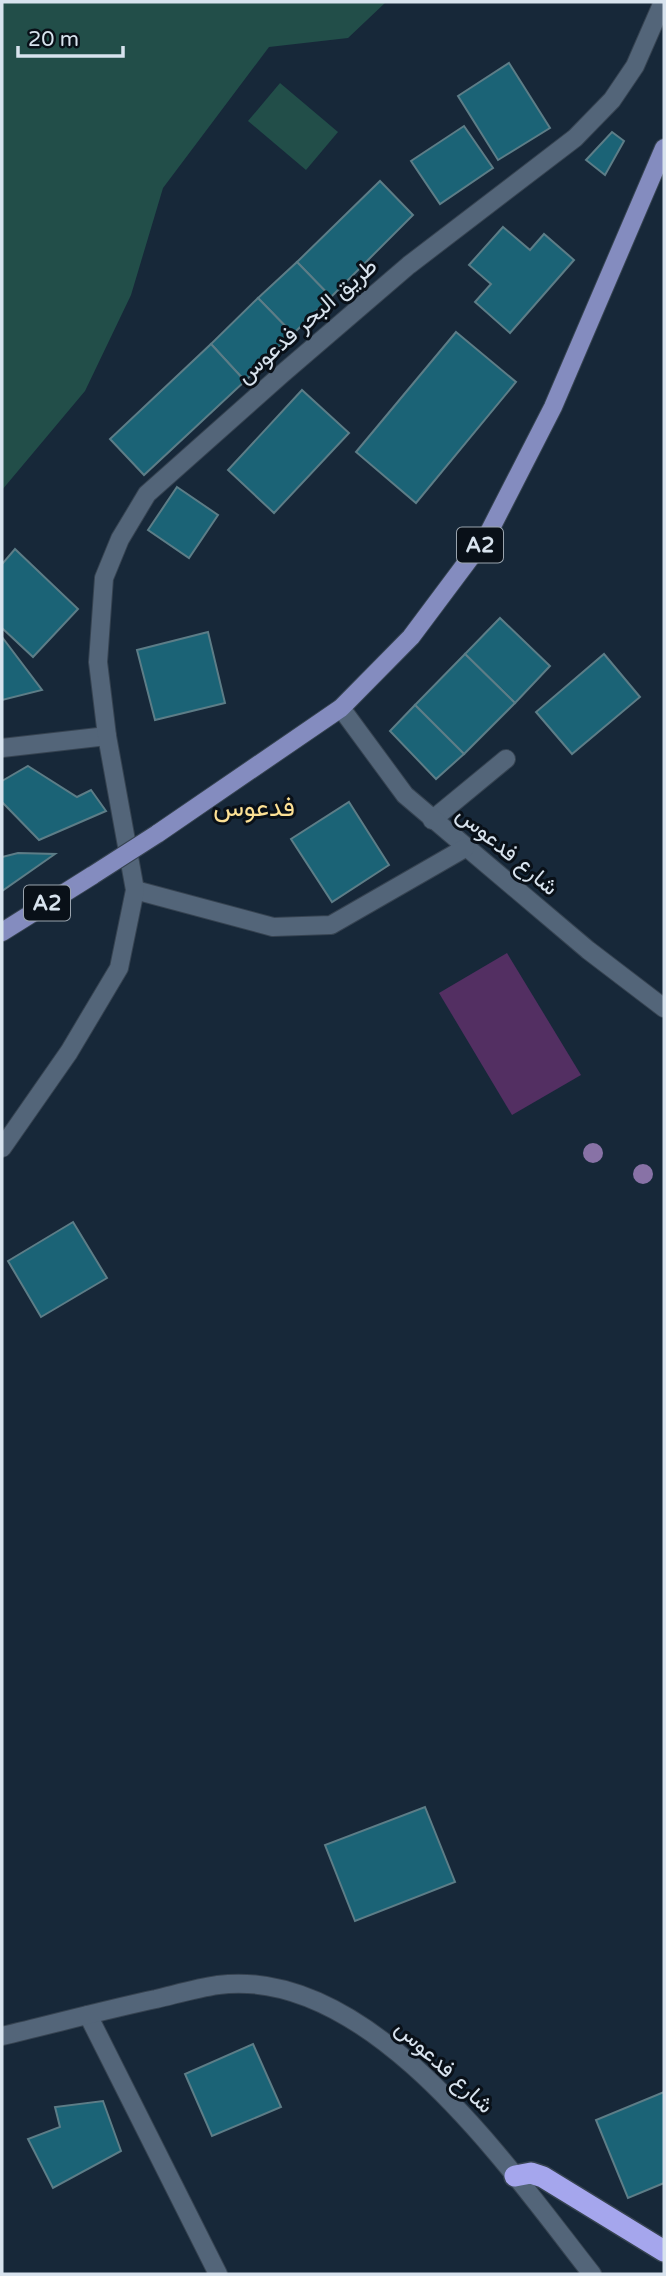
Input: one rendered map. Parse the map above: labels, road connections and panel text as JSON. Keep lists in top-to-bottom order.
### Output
{
  "streets": {
    "main road": ["A2"],
    "street": ["طريق البحر فدعوس", "شارع فدعوس"]
  },
  "crossings": [
    ["A2", "شارع فدعوس"]
  ],
  "districts": ["فدعوس"],
  "scale_bar": "20 m"
}
